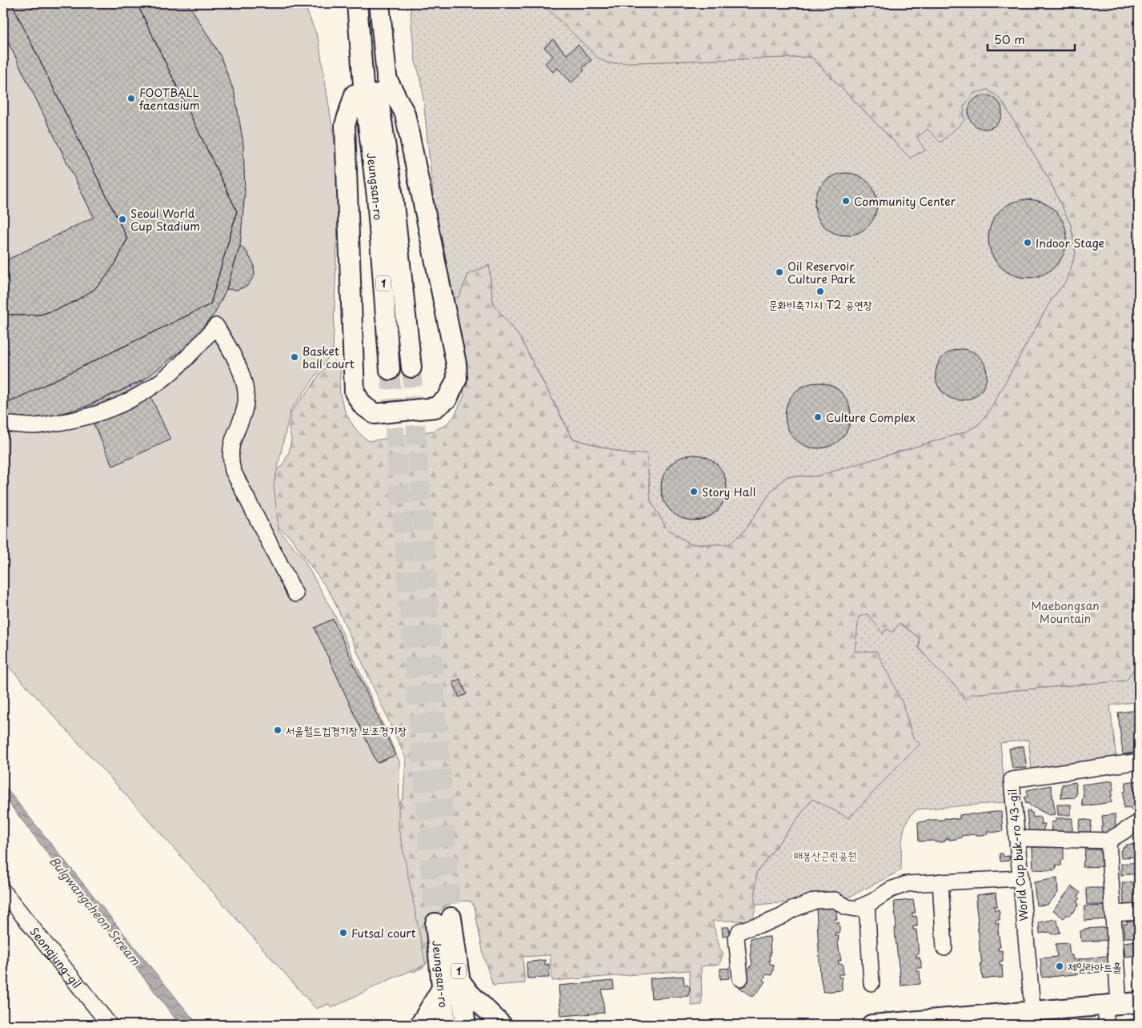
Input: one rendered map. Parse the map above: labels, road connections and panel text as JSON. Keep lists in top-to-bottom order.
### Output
{
  "streets": {
    "main road": ["Jeungsan-ro", "1"],
    "street": ["World Cup buk-ro 43-gil", "Seongjung-gil"]
  },
  "crossings": [
    ["Jeungsan-ro", "1"]
  ],
  "water": ["Bulgwangcheon Stream"],
  "parks": ["Maebongsan Mountain", "매봉산근린공원"],
  "places": [
    "FOOTBALL faentasium",
    "Community Center",
    "Seoul World Cup Stadium",
    "Indoor Stage",
    "Oil Reservoir Culture Park",
    "문화비축기지 T2 공연장",
    "Basket ball court",
    "Culture Complex",
    "Story Hall",
    "서울월드컵경기장 보조경기장",
    "Futsal court",
    "제일라아트홀"
  ],
  "scale_bar": "50 m"
}
